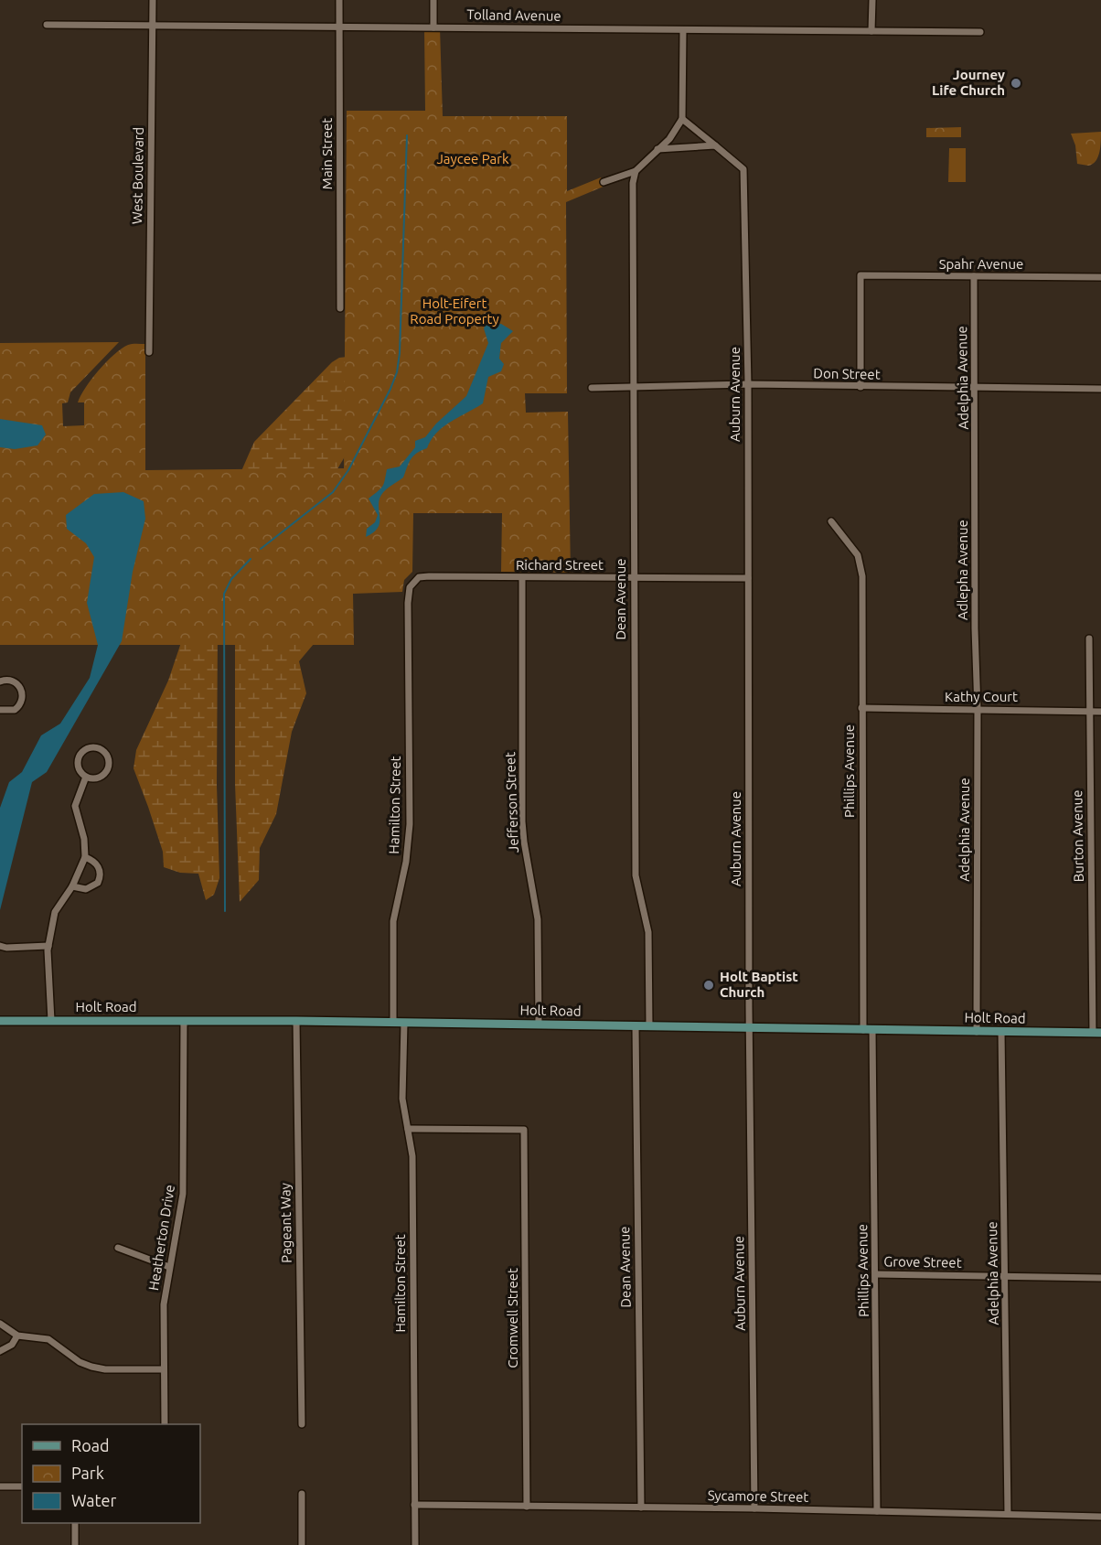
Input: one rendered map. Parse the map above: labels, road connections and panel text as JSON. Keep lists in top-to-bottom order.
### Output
{
  "streets": {
    "main road": ["Holt Road"],
    "street": [
      "Tolland Avenue",
      "Main Street",
      "West Boulevard",
      "Spahr Avenue",
      "Don Street",
      "Adelphia Avenue",
      "Auburn Avenue",
      "Richard Street",
      "Adlepha Avenue",
      "Dean Avenue",
      "Kathy Court",
      "Phillips Avenue",
      "Jefferson Street",
      "Hamilton Street",
      "Burton Avenue",
      "Pageant Way",
      "Heatherton Drive",
      "Grove Street",
      "Cromwell Street",
      "Sycamore Street"
    ]
  },
  "crossings": [
    ["Tolland Avenue", "Main Street"],
    ["Tolland Avenue", "West Boulevard"],
    ["Spahr Avenue", "Don Street"],
    ["Spahr Avenue", "Adelphia Avenue"],
    ["Don Street", "Adelphia Avenue"],
    ["Don Street", "Auburn Avenue"],
    ["Don Street", "Dean Avenue"],
    ["Adelphia Avenue", "Adlepha Avenue"],
    ["Adelphia Avenue", "Kathy Court"],
    ["Adelphia Avenue", "Holt Road"],
    ["Adelphia Avenue", "Grove Street"],
    ["Adelphia Avenue", "Sycamore Street"],
    ["Auburn Avenue", "Richard Street"],
    ["Auburn Avenue", "Holt Road"],
    ["Auburn Avenue", "Sycamore Street"],
    ["Richard Street", "Dean Avenue"],
    ["Richard Street", "Jefferson Street"],
    ["Richard Street", "Hamilton Street"],
    ["Dean Avenue", "Holt Road"],
    ["Dean Avenue", "Sycamore Street"],
    ["Kathy Court", "Phillips Avenue"],
    ["Kathy Court", "Burton Avenue"],
    ["Phillips Avenue", "Holt Road"],
    ["Phillips Avenue", "Grove Street"],
    ["Phillips Avenue", "Sycamore Street"],
    ["Jefferson Street", "Holt Road"],
    ["Hamilton Street", "Holt Road"],
    ["Hamilton Street", "Cromwell Street"],
    ["Hamilton Street", "Sycamore Street"],
    ["Burton Avenue", "Holt Road"],
    ["Holt Road", "Pageant Way"],
    ["Holt Road", "Heatherton Drive"],
    ["Cromwell Street", "Sycamore Street"]
  ],
  "parks": ["Jaycee Park", "Holt-Eifert Road Property"],
  "places": ["Journey Life Church", "Holt Baptist Church"],
  "legend": ["Road", "Park", "Water"]
}
